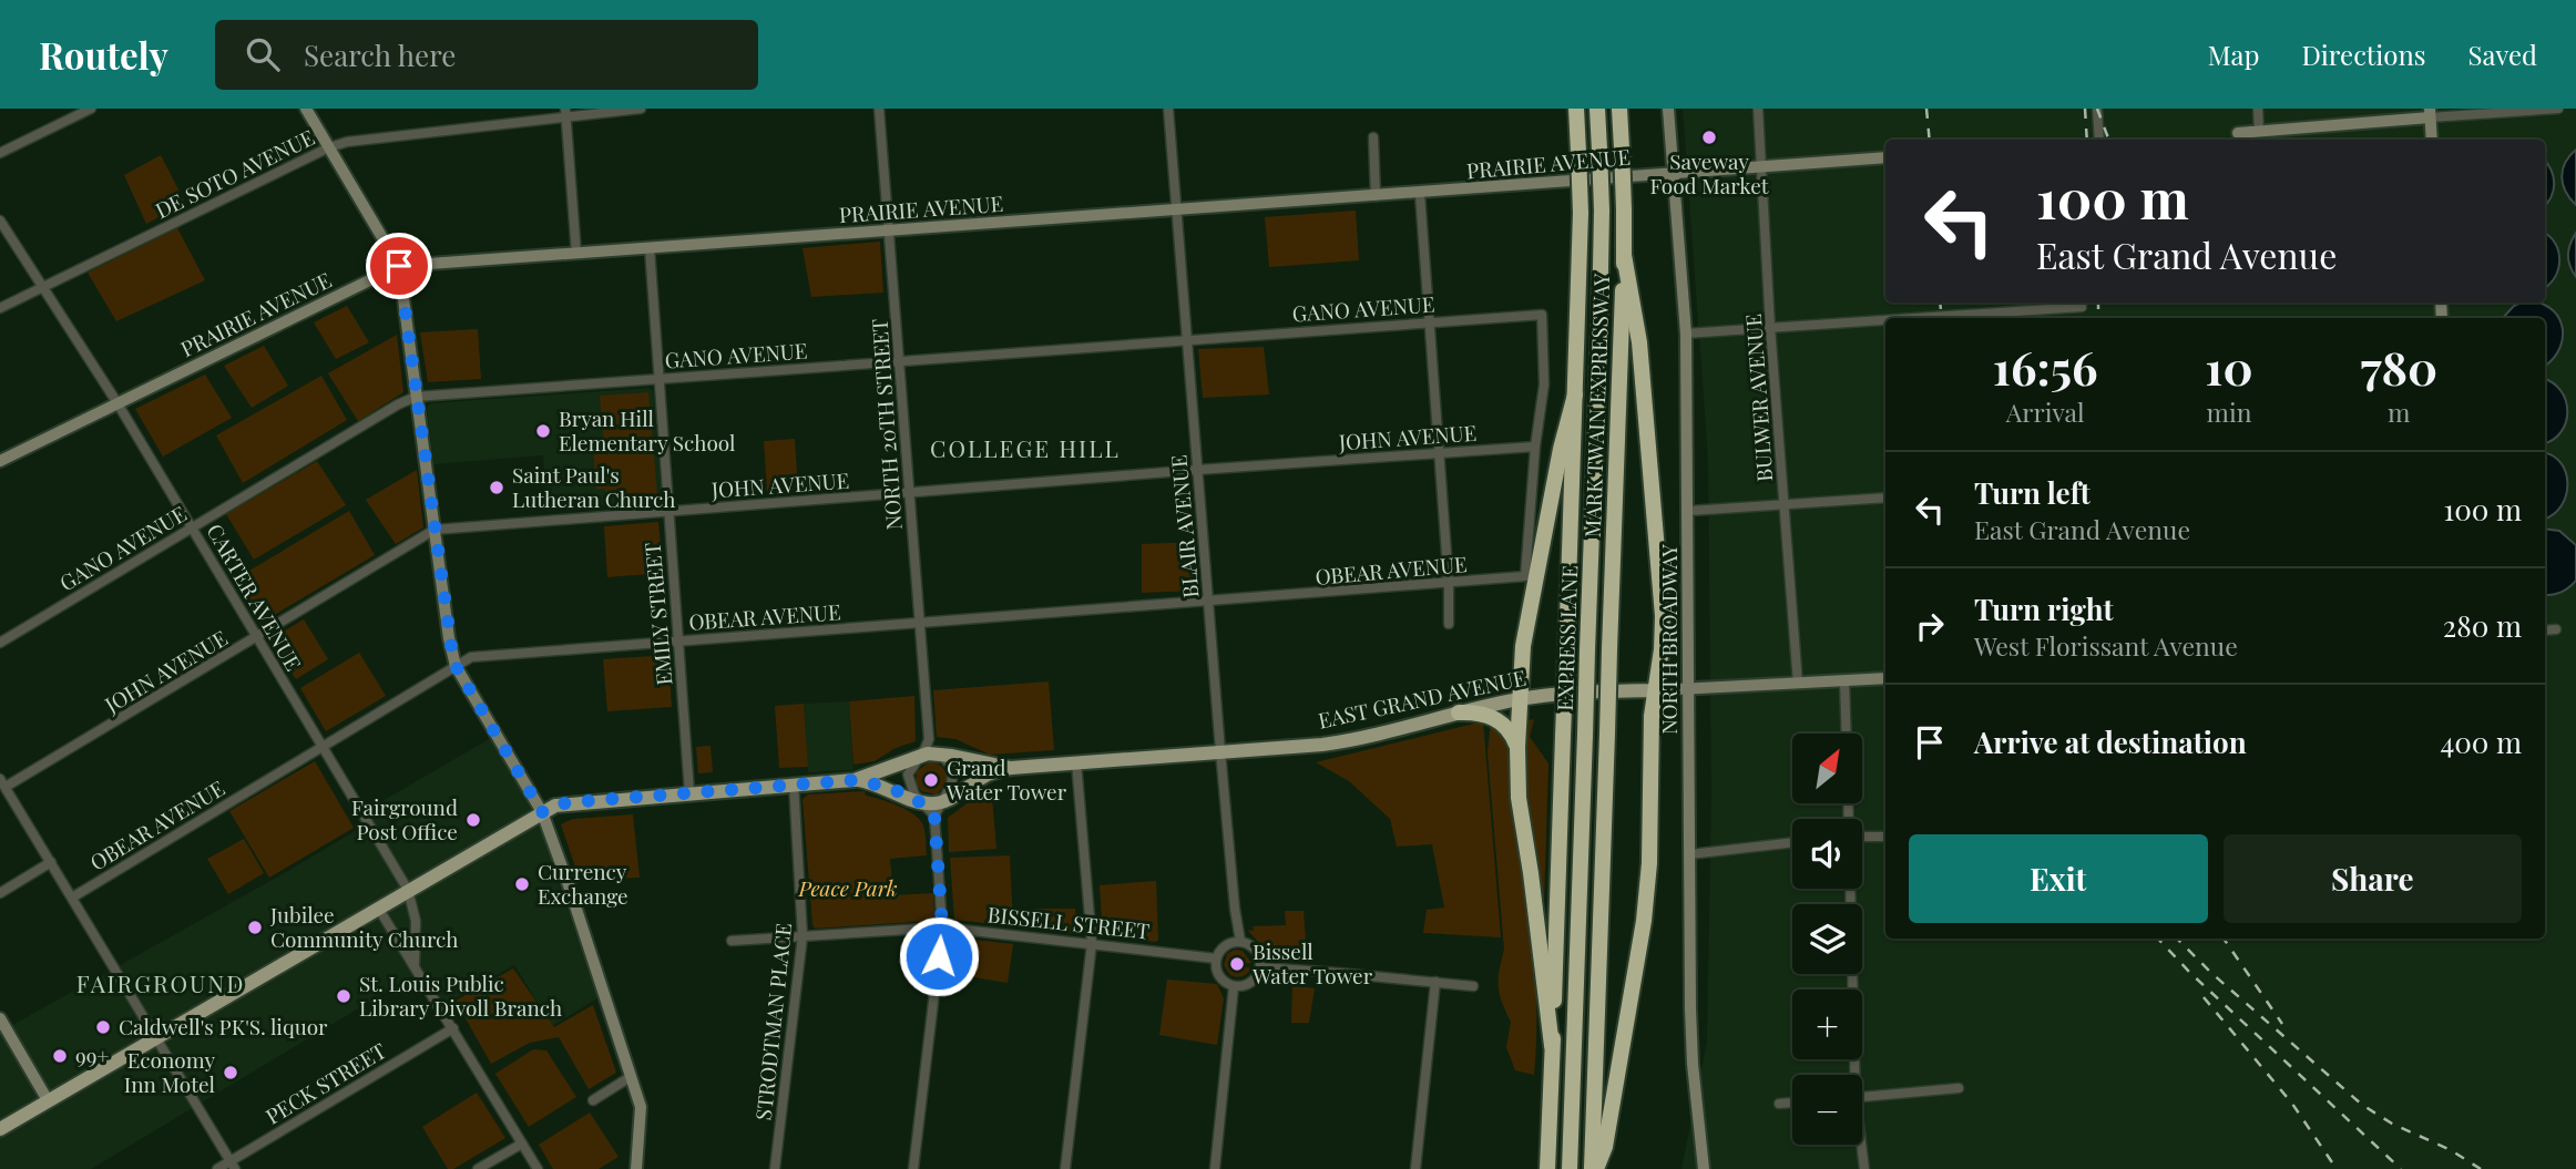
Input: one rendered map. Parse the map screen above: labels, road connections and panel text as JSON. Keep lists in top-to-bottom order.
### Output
{
  "streets": {
    "highway": ["MARK TWAIN EXPRESSWAY", "EXPRESS LANE"],
    "main road": ["PRAIRIE AVENUE", "NORTH BROADWAY", "EAST GRAND AVENUE"],
    "street": [
      "DE SOTO AVENUE",
      "GANO AVENUE",
      "BULWER AVENUE",
      "NORTH 20TH STREET",
      "JOHN AVENUE",
      "BLAIR AVENUE",
      "OBEAR AVENUE",
      "CARTER AVENUE",
      "EMILY STREET",
      "BISSELL STREET",
      "STRODTMAN PLACE",
      "PECK STREET"
    ]
  },
  "crossings": [
    ["PRAIRIE AVENUE", "BULWER AVENUE"],
    ["PRAIRIE AVENUE", "NORTH 20TH STREET"],
    ["PRAIRIE AVENUE", "BLAIR AVENUE"],
    ["PRAIRIE AVENUE", "CARTER AVENUE"],
    ["PRAIRIE AVENUE", "EMILY STREET"],
    ["PRAIRIE AVENUE", "NORTH BROADWAY"],
    ["DE SOTO AVENUE", "CARTER AVENUE"],
    ["GANO AVENUE", "NORTH 20TH STREET"],
    ["GANO AVENUE", "JOHN AVENUE"],
    ["GANO AVENUE", "BLAIR AVENUE"],
    ["GANO AVENUE", "OBEAR AVENUE"],
    ["GANO AVENUE", "CARTER AVENUE"],
    ["GANO AVENUE", "EMILY STREET"],
    ["BULWER AVENUE", "EAST GRAND AVENUE"],
    ["NORTH 20TH STREET", "JOHN AVENUE"],
    ["NORTH 20TH STREET", "OBEAR AVENUE"],
    ["JOHN AVENUE", "BLAIR AVENUE"],
    ["JOHN AVENUE", "OBEAR AVENUE"],
    ["JOHN AVENUE", "CARTER AVENUE"],
    ["JOHN AVENUE", "EMILY STREET"],
    ["BLAIR AVENUE", "OBEAR AVENUE"],
    ["BLAIR AVENUE", "EAST GRAND AVENUE"],
    ["BLAIR AVENUE", "BISSELL STREET"],
    ["OBEAR AVENUE", "CARTER AVENUE"],
    ["OBEAR AVENUE", "EMILY STREET"],
    ["CARTER AVENUE", "EAST GRAND AVENUE"],
    ["EMILY STREET", "EAST GRAND AVENUE"],
    ["NORTH BROADWAY", "EAST GRAND AVENUE"],
    ["EAST GRAND AVENUE", "STRODTMAN PLACE"],
    ["BISSELL STREET", "STRODTMAN PLACE"]
  ],
  "districts": ["COLLEGE HILL", "FAIRGROUND"],
  "parks": ["Peace Park"],
  "places": [
    "Saveway Food Market",
    "Bryan Hill Elementary School",
    "Saint Paul's Lutheran Church",
    "Grand Water Tower",
    "Fairground Post Office",
    "Currency Exchange",
    "Jubilee Community Church",
    "Bissell Water Tower",
    "St. Louis Public Library Divoll Branch",
    "Caldwell's PK'S. liquor",
    "99+",
    "Economy Inn Motel"
  ],
  "north": "top right",
  "page": {
    "header": "Routely",
    "search": "Search here",
    "nav": ["Map", "Directions", "Saved"],
    "turn": ["100 m", "East Grand Avenue"],
    "eta": [
      "16:56",
      "Arrival",
      "10",
      "min",
      "780",
      "m"
    ],
    "list": [
      {
        "name": "Turn left",
        "note": "East Grand Avenue",
        "value": "100 m"
      },
      {
        "name": "Turn right",
        "note": "West Florissant Avenue",
        "value": "280 m"
      },
      {
        "name": "Arrive at destination",
        "value": "400 m"
      }
    ],
    "map_buttons": ["+", "−"],
    "buttons": ["Exit", "Share"]
  }
}
